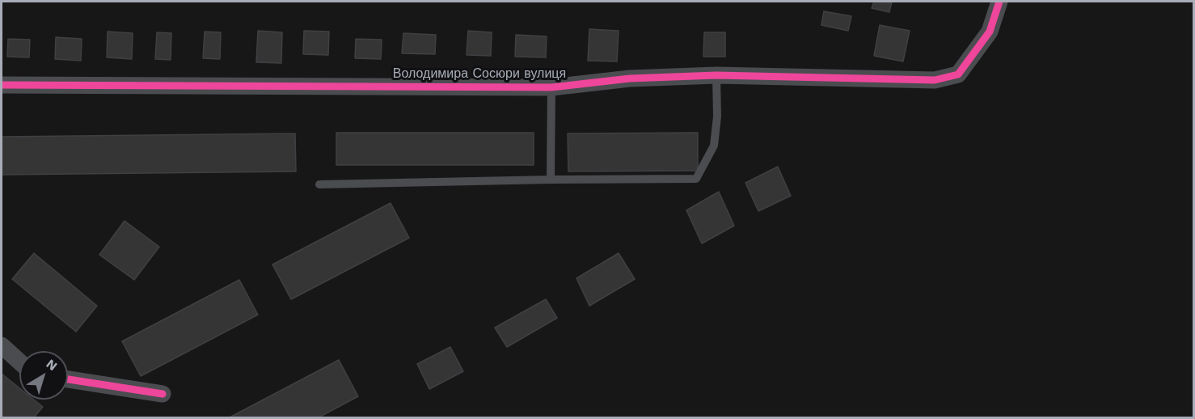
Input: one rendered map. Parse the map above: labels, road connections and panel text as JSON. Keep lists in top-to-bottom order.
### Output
{
  "streets": {
    "street": ["Володимира Сосюри вулиця"]
  },
  "north": "top right"
}
